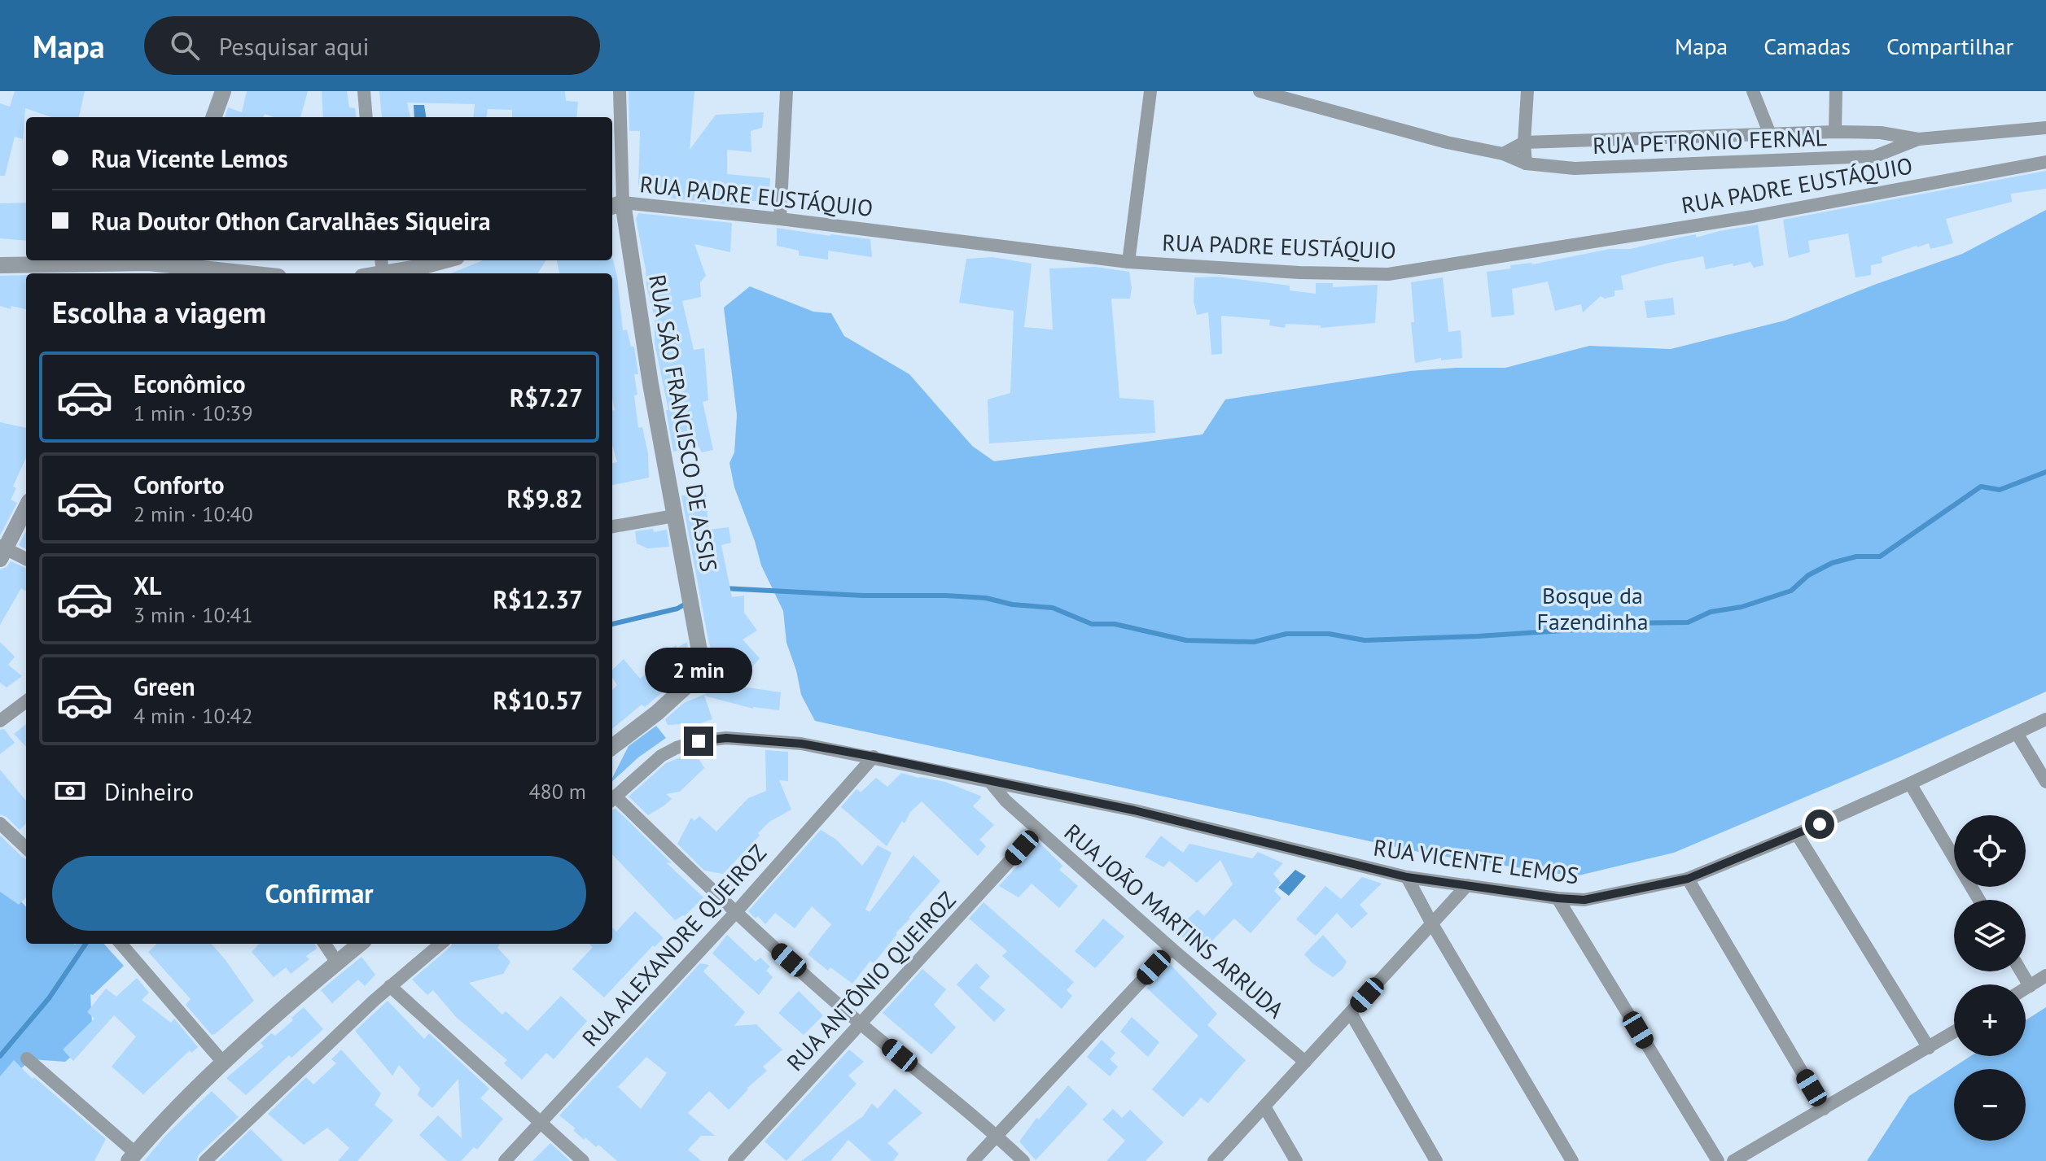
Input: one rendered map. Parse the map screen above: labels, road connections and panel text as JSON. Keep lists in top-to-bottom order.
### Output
{
  "streets": {
    "street": [
      "RUA PETRONIO FERNAL",
      "RUA PADRE EUSTÁQUIO",
      "RUA SÃO FRANCISCO DE ASSIS",
      "RUA VICENTE LEMOS",
      "RUA JOÃO MARTINS ARRUDA",
      "RUA ALEXANDRE QUEIROZ",
      "RUA ANTÔNIO QUEIROZ"
    ]
  },
  "crossings": [
    ["RUA PADRE EUSTÁQUIO", "RUA SÃO FRANCISCO DE ASSIS"],
    ["RUA VICENTE LEMOS", "RUA JOÃO MARTINS ARRUDA"],
    ["RUA VICENTE LEMOS", "RUA ALEXANDRE QUEIROZ"],
    ["RUA JOÃO MARTINS ARRUDA", "RUA ANTÔNIO QUEIROZ"]
  ],
  "parks": ["Bosque da Fazendinha"],
  "page": {
    "header": "Mapa",
    "search": "Pesquisar aqui",
    "nav": ["Mapa", "Camadas", "Compartilhar"],
    "banner": ["Rua Vicente Lemos", "Rua Doutor Othon Carvalhães Siqueira"],
    "heading": "Escolha a viagem",
    "list": [
      {
        "name": "Econômico",
        "note": "1 min · 10:39",
        "value": "R$7.27"
      },
      {
        "name": "Conforto",
        "note": "2 min · 10:40",
        "value": "R$9.82"
      },
      {
        "name": "XL",
        "note": "3 min · 10:41",
        "value": "R$12.37"
      },
      {
        "name": "Green",
        "note": "4 min · 10:42",
        "value": "R$10.57"
      }
    ],
    "bubble": "2 min",
    "pay": ["Dinheiro", "480 m"],
    "map_buttons": ["+", "−"],
    "buttons": "Confirmar"
  }
}
